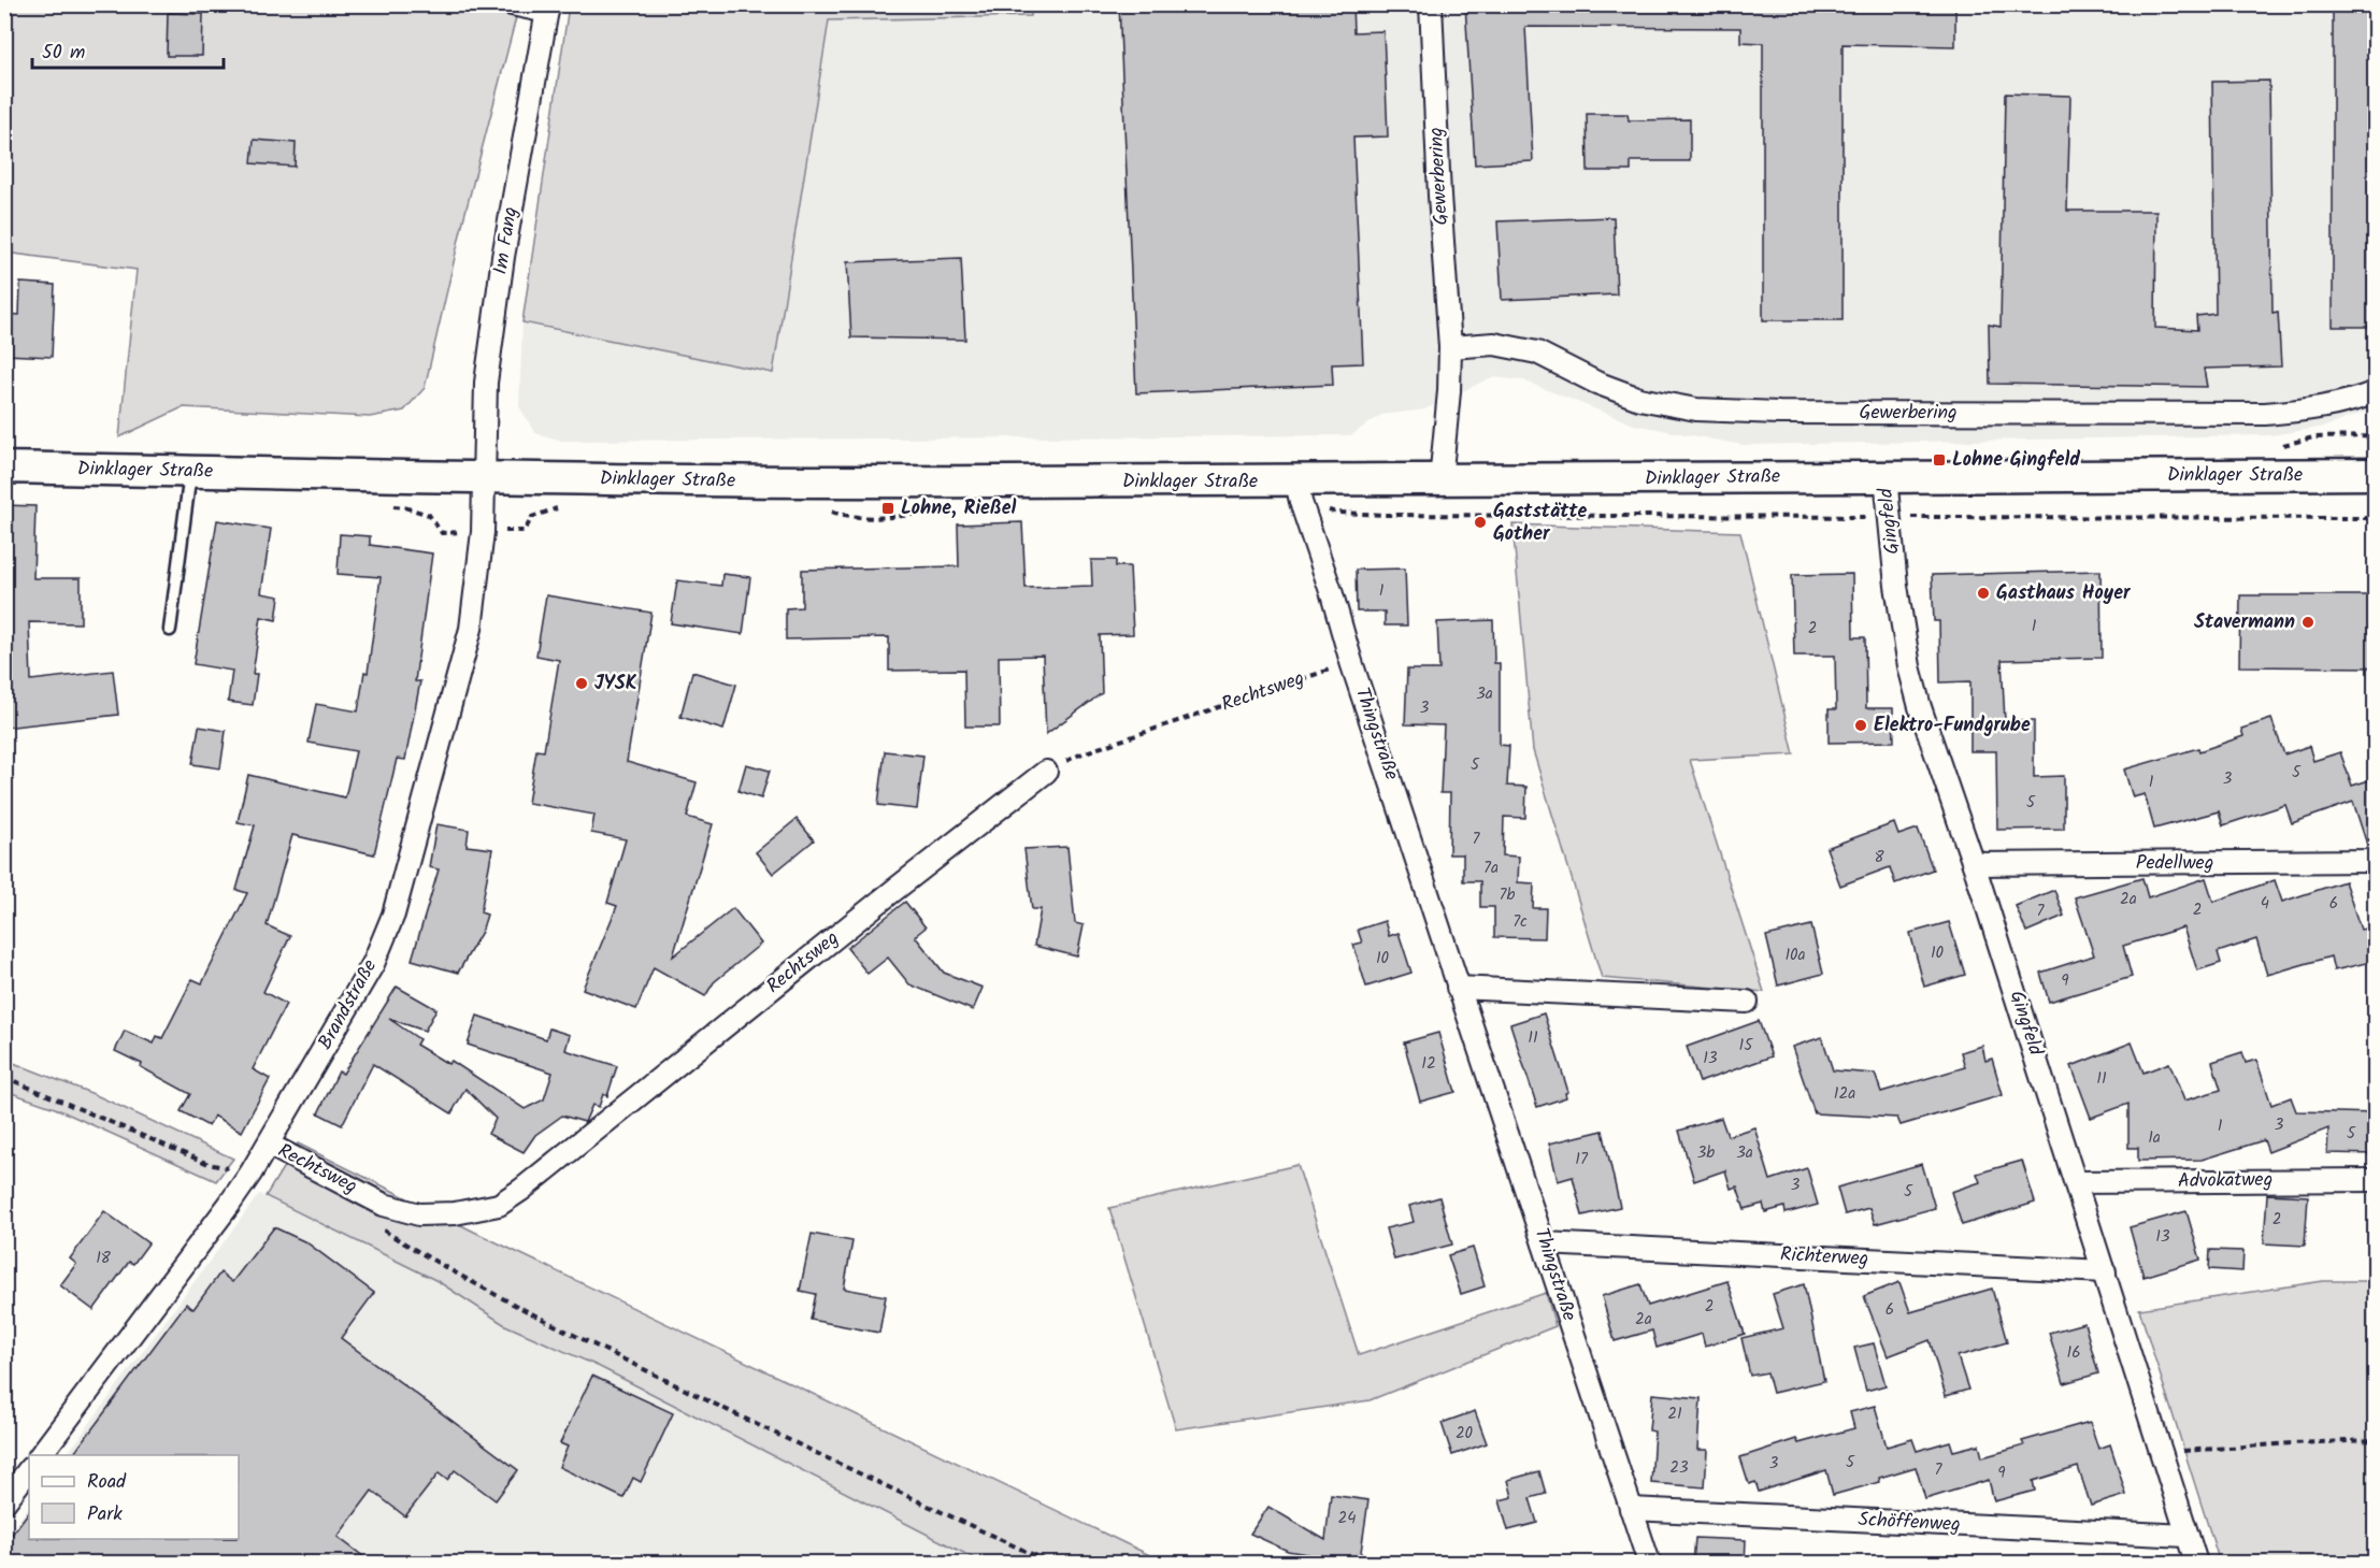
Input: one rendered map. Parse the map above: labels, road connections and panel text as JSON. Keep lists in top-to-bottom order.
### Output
{
  "streets": {
    "main road": ["Dinklager Straße"],
    "street": [
      "Gewerbering",
      "Im Fang",
      "Gingfeld",
      "Rechtsweg",
      "Thingstraße",
      "Pedellweg",
      "Brandstraße",
      "Advokatweg",
      "Richterweg",
      "Schöffenweg"
    ]
  },
  "crossings": [
    ["Gewerbering", "Dinklager Straße"],
    ["Im Fang", "Dinklager Straße"],
    ["Im Fang", "Brandstraße"],
    ["Dinklager Straße", "Gingfeld"],
    ["Dinklager Straße", "Thingstraße"],
    ["Dinklager Straße", "Brandstraße"],
    ["Gingfeld", "Pedellweg"],
    ["Gingfeld", "Advokatweg"],
    ["Gingfeld", "Richterweg"],
    ["Gingfeld", "Schöffenweg"],
    ["Rechtsweg", "Thingstraße"],
    ["Rechtsweg", "Brandstraße"],
    ["Thingstraße", "Richterweg"],
    ["Thingstraße", "Schöffenweg"]
  ],
  "places": {
    "transit": ["Lohne Gingfeld", "Lohne, Rießel"],
    "other": [
      "Gaststätte Gother",
      "Gasthaus Hoyer",
      "Stavermann",
      "JYSK",
      "Elektro-Fundgrube"
    ]
  },
  "house_numbers": [
    "1",
    "1",
    "2",
    "3a",
    "3",
    "5",
    "5",
    "3",
    "1",
    "5",
    "7",
    "8",
    "7a",
    "7b",
    "2a",
    "4",
    "6",
    "2",
    "7",
    "7c",
    "10",
    "10a",
    "10",
    "9",
    "11",
    "15",
    "13",
    "12",
    "11",
    "12a",
    "3",
    "1",
    "5",
    "1a",
    "3b",
    "3a",
    "17",
    "3",
    "5",
    "2",
    "13",
    "18",
    "2",
    "6",
    "2a",
    "16",
    "21",
    "20",
    "5",
    "3",
    "23",
    "7",
    "9",
    "24"
  ],
  "legend": ["Road", "Park"],
  "scale_bar": "50 m"
}
